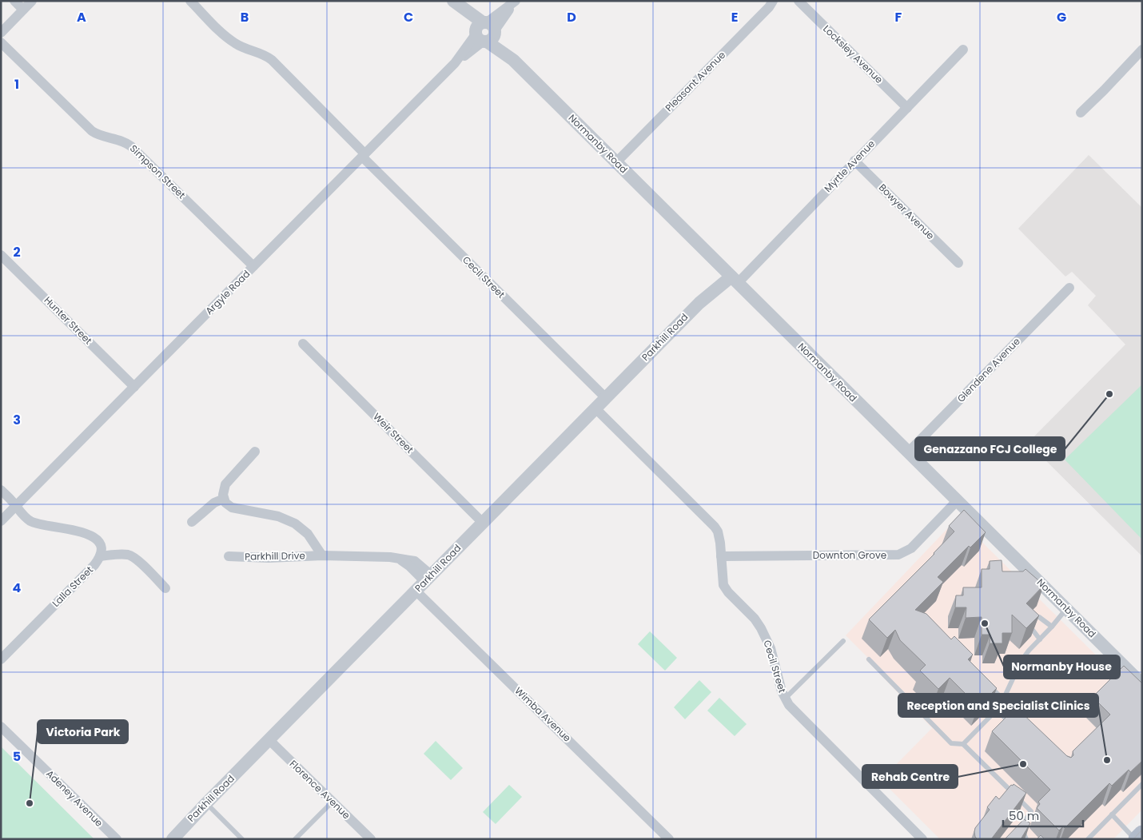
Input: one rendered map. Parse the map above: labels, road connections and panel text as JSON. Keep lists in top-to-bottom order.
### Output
{
  "streets": {
    "street": [
      "Locksley Avenue",
      "Pleasant Avenue",
      "Normanby Road",
      "Myrtle Avenue",
      "Simpson Street",
      "Bowyer Avenue",
      "Cecil Street",
      "Argyle Road",
      "Hunter Street",
      "Parkhill Road",
      "Glendene Avenue",
      "Weir Street",
      "Downton Grove",
      "Parkhill Drive",
      "Lalla Street",
      "Wimba Avenue",
      "Florence Avenue",
      "Adeney Avenue"
    ]
  },
  "crossings": [
    ["Locksley Avenue", "Myrtle Avenue"],
    ["Pleasant Avenue", "Normanby Road"],
    ["Normanby Road", "Myrtle Avenue"],
    ["Normanby Road", "Argyle Road"],
    ["Normanby Road", "Parkhill Road"],
    ["Normanby Road", "Glendene Avenue"],
    ["Normanby Road", "Downton Grove"],
    ["Myrtle Avenue", "Bowyer Avenue"],
    ["Myrtle Avenue", "Parkhill Road"],
    ["Simpson Street", "Argyle Road"],
    ["Cecil Street", "Argyle Road"],
    ["Cecil Street", "Parkhill Road"],
    ["Cecil Street", "Downton Grove"],
    ["Argyle Road", "Hunter Street"],
    ["Argyle Road", "Lalla Street"],
    ["Parkhill Road", "Weir Street"],
    ["Parkhill Road", "Parkhill Drive"],
    ["Parkhill Road", "Wimba Avenue"],
    ["Parkhill Road", "Florence Avenue"],
    ["Parkhill Drive", "Wimba Avenue"]
  ],
  "places": [
    "Genazzano FCJ College",
    "Normanby House",
    "Reception and Specialist Clinics",
    "Rehab Centre",
    "Victoria Park"
  ],
  "scale_bar": "50 m",
  "grid": {
    "columns": [
      "A",
      "B",
      "C",
      "D",
      "E",
      "F",
      "G"
    ],
    "rows": [
      "1",
      "2",
      "3",
      "4",
      "5"
    ]
  }
}
